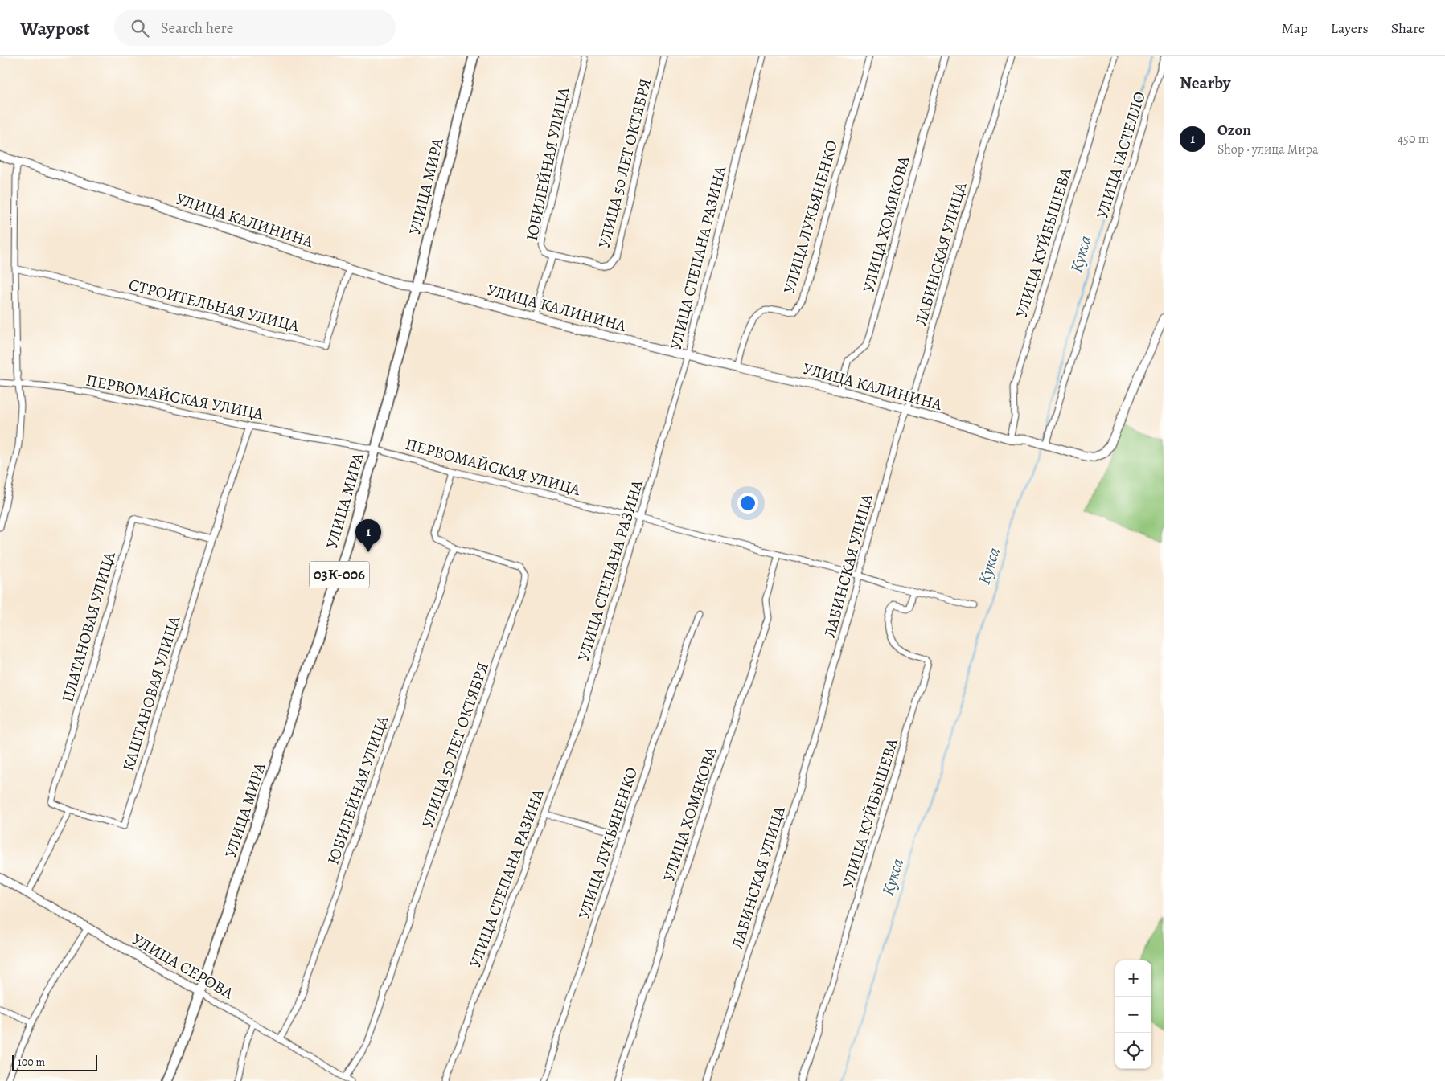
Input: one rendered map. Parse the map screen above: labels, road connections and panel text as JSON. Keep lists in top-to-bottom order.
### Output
{
  "streets": {
    "main road": ["УЛИЦА МИРА", "03К-006"],
    "street": [
      "УЛИЦА ГАСТЕЛЛО",
      "УЛИЦА 50 ЛЕТ ОКТЯБРЯ",
      "ЮБИЛЕЙНАЯ УЛИЦА",
      "УЛИЦА ЛУКЬЯНЕНКО",
      "УЛИЦА КАЛИНИНА",
      "УЛИЦА ХОМЯКОВА",
      "УЛИЦА КУЙБЫШЕВА",
      "ЛАБИНСКАЯ УЛИЦА",
      "УЛИЦА СТЕПАНА РАЗИНА",
      "СТРОИТЕЛЬНАЯ УЛИЦА",
      "ПЕРВОМАЙСКАЯ УЛИЦА",
      "ПЛАТАНОВАЯ УЛИЦА",
      "КАШТАНОВАЯ УЛИЦА",
      "УЛИЦА СЕРОВА"
    ]
  },
  "crossings": [
    ["УЛИЦА ГАСТЕЛЛО", "УЛИЦА КАЛИНИНА"],
    ["УЛИЦА 50 ЛЕТ ОКТЯБРЯ", "ЮБИЛЕЙНАЯ УЛИЦА"],
    ["УЛИЦА 50 ЛЕТ ОКТЯБРЯ", "ПЕРВОМАЙСКАЯ УЛИЦА"],
    ["УЛИЦА 50 ЛЕТ ОКТЯБРЯ", "УЛИЦА СЕРОВА"],
    ["ЮБИЛЕЙНАЯ УЛИЦА", "УЛИЦА КАЛИНИНА"],
    ["ЮБИЛЕЙНАЯ УЛИЦА", "УЛИЦА СЕРОВА"],
    ["УЛИЦА МИРА", "УЛИЦА КАЛИНИНА"],
    ["УЛИЦА МИРА", "ПЕРВОМАЙСКАЯ УЛИЦА"],
    ["УЛИЦА МИРА", "УЛИЦА СЕРОВА"],
    ["УЛИЦА ЛУКЬЯНЕНКО", "УЛИЦА КАЛИНИНА"],
    ["УЛИЦА КАЛИНИНА", "УЛИЦА ХОМЯКОВА"],
    ["УЛИЦА КАЛИНИНА", "УЛИЦА КУЙБЫШЕВА"],
    ["УЛИЦА КАЛИНИНА", "ЛАБИНСКАЯ УЛИЦА"],
    ["УЛИЦА КАЛИНИНА", "УЛИЦА СТЕПАНА РАЗИНА"],
    ["УЛИЦА КАЛИНИНА", "СТРОИТЕЛЬНАЯ УЛИЦА"],
    ["УЛИЦА ХОМЯКОВА", "ПЕРВОМАЙСКАЯ УЛИЦА"],
    ["УЛИЦА КУЙБЫШЕВА", "ПЕРВОМАЙСКАЯ УЛИЦА"],
    ["ЛАБИНСКАЯ УЛИЦА", "ПЕРВОМАЙСКАЯ УЛИЦА"],
    ["УЛИЦА СТЕПАНА РАЗИНА", "ПЕРВОМАЙСКАЯ УЛИЦА"],
    ["ПЕРВОМАЙСКАЯ УЛИЦА", "КАШТАНОВАЯ УЛИЦА"],
    ["ПЛАТАНОВАЯ УЛИЦА", "КАШТАНОВАЯ УЛИЦА"]
  ],
  "water": ["Кукса"],
  "scale_bar": "100 m",
  "page": {
    "header": "Waypost",
    "search": "Search here",
    "nav": ["Map", "Layers", "Share"],
    "heading": "Nearby",
    "list": [
      {
        "mark": "1",
        "name": "Ozon",
        "note": "Shop · улица Мира",
        "value": "450 m"
      }
    ],
    "pins": "1",
    "map_buttons": ["+", "−"],
    "scale": "100 m"
  }
}
